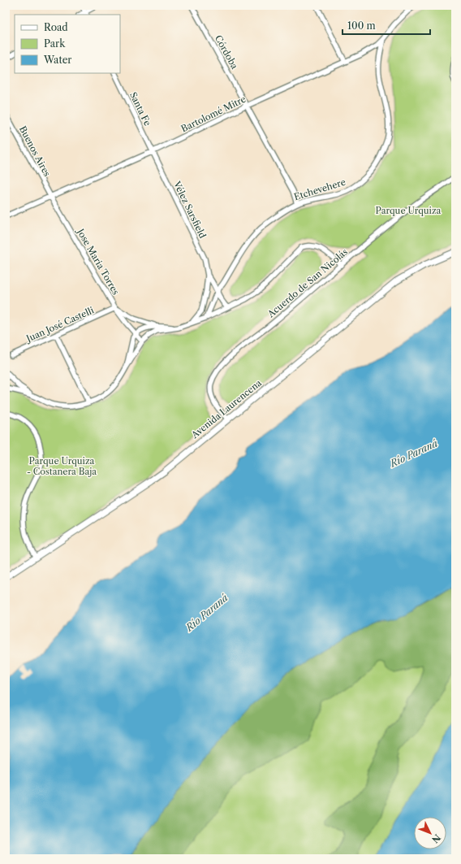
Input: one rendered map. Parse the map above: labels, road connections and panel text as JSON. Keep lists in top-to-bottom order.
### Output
{
  "streets": {
    "street": [
      "Córdoba",
      "Santa Fe",
      "Bartolomé Mitre",
      "Buenos Aires",
      "Etchevehere",
      "Vélez Sarsfield",
      "Jose Maria Torres",
      "Acuerdo de San Nicolás",
      "Juan José Castelli",
      "Avenida Laurencena"
    ]
  },
  "crossings": [
    ["Córdoba", "Bartolomé Mitre"],
    ["Córdoba", "Etchevehere"],
    ["Santa Fe", "Bartolomé Mitre"],
    ["Santa Fe", "Vélez Sarsfield"],
    ["Bartolomé Mitre", "Buenos Aires"],
    ["Bartolomé Mitre", "Etchevehere"],
    ["Bartolomé Mitre", "Vélez Sarsfield"],
    ["Bartolomé Mitre", "Jose Maria Torres"],
    ["Buenos Aires", "Jose Maria Torres"],
    ["Etchevehere", "Vélez Sarsfield"],
    ["Jose Maria Torres", "Juan José Castelli"],
    ["Acuerdo de San Nicolás", "Avenida Laurencena"]
  ],
  "water": ["Río Paraná"],
  "parks": ["Parque Urquiza", "Parque Urquiza - Costanera Baja"],
  "legend": ["Road", "Park", "Water"],
  "scale_bar": "100 m",
  "north": "bottom right"
}
